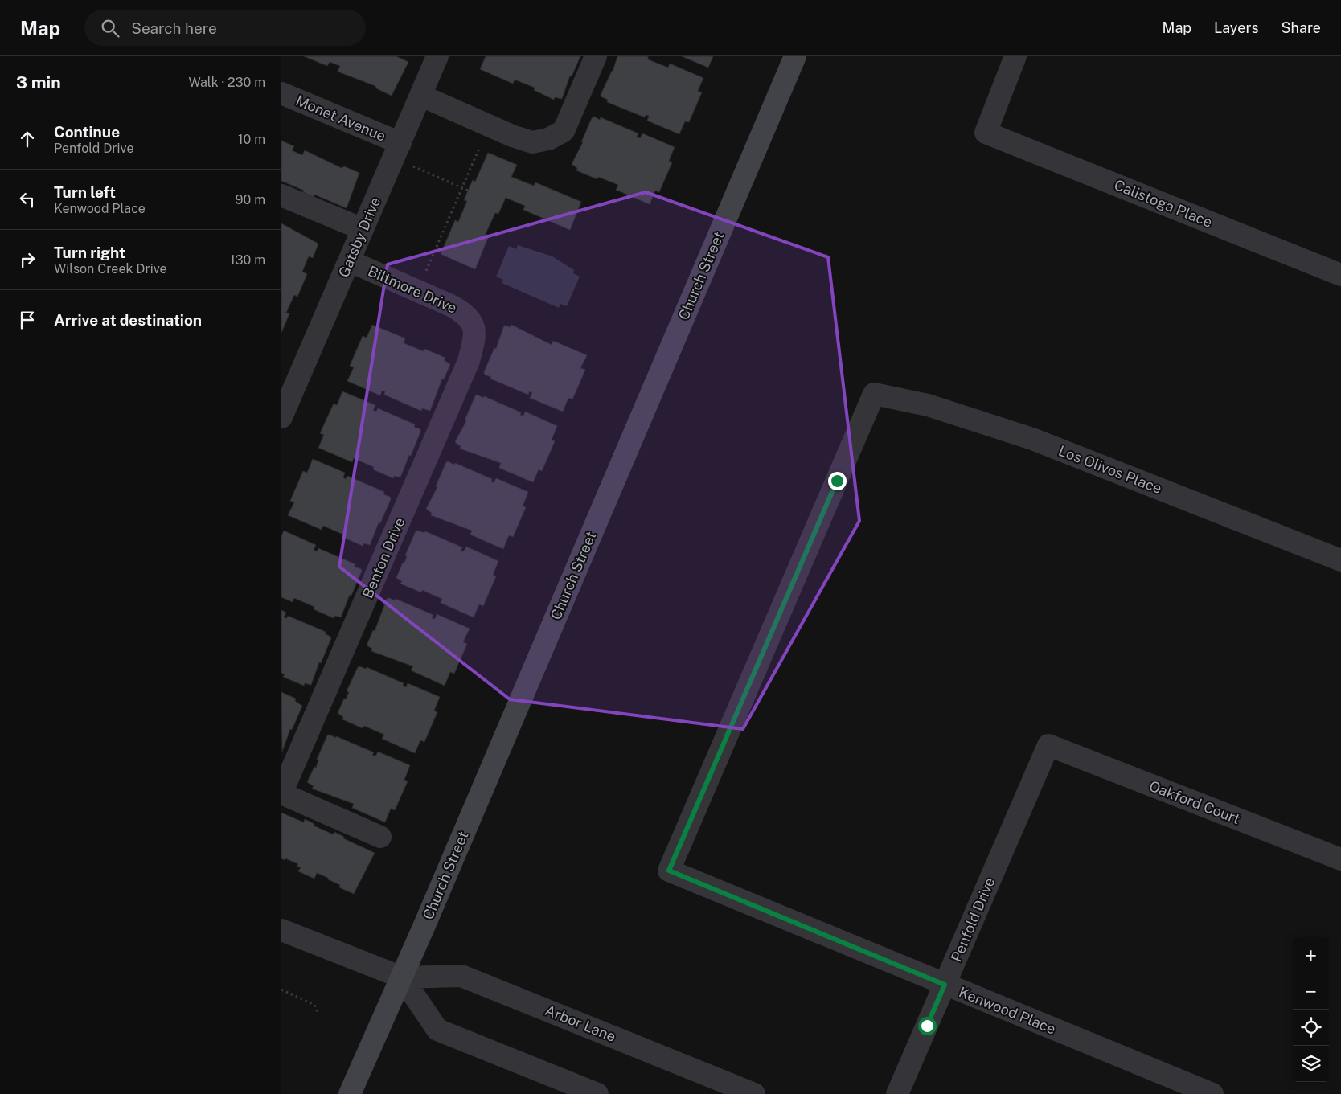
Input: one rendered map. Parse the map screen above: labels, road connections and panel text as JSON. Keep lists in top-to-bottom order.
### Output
{
  "streets": {
    "main road": ["Church Street"],
    "street": [
      "Monet Avenue",
      "Calistoga Place",
      "Gatsby Drive",
      "Biltmore Drive",
      "Los Olivos Place",
      "Benton Drive",
      "Oakford Court",
      "Penfold Drive",
      "Kenwood Place",
      "Arbor Lane"
    ]
  },
  "crossings": [
    ["Monet Avenue", "Gatsby Drive"],
    ["Gatsby Drive", "Biltmore Drive"],
    ["Church Street", "Arbor Lane"],
    ["Biltmore Drive", "Benton Drive"],
    ["Los Olivos Place", "Kenwood Place"],
    ["Oakford Court", "Penfold Drive"],
    ["Penfold Drive", "Kenwood Place"]
  ],
  "page": {
    "header": "Map",
    "search": "Search here",
    "nav": ["Map", "Layers", "Share"],
    "heading": ["3 min", "Walk · 230 m"],
    "list": [
      ["Continue", "Penfold Drive", "10 m"],
      ["Turn left", "Kenwood Place", "90 m"],
      ["Turn right", "Wilson Creek Drive", "130 m"],
      "Arrive at destination"
    ],
    "map_buttons": ["+", "−"]
  }
}
